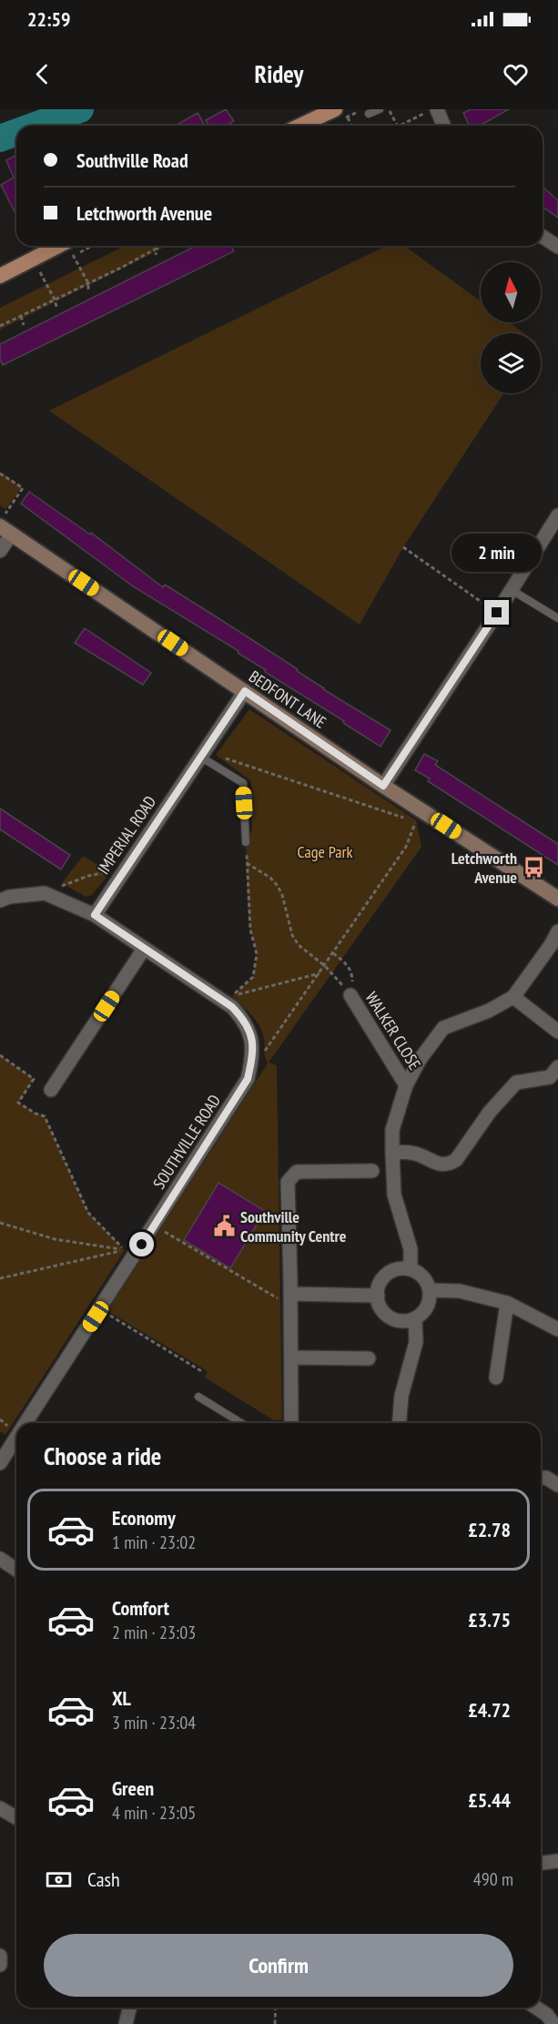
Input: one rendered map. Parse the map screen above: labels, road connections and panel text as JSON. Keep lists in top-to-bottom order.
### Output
{
  "streets": {
    "main road": ["BEDFONT LANE"],
    "street": ["IMPERIAL ROAD", "WALKER CLOSE", "SOUTHVILLE ROAD"]
  },
  "crossings": [
    ["BEDFONT LANE", "IMPERIAL ROAD"],
    ["IMPERIAL ROAD", "SOUTHVILLE ROAD"]
  ],
  "parks": ["Cage Park"],
  "places": {
    "bus stop": ["Letchworth Avenue"],
    "public building": ["Southville Community Centre"]
  },
  "north": "top",
  "page": {
    "status": "22:59",
    "header": "Ridey",
    "banner": ["Southville Road", "Letchworth Avenue"],
    "bubble": "2 min",
    "heading": "Choose a ride",
    "list": [
      {
        "name": "Economy",
        "note": "1 min · 23:02",
        "value": "£2.78"
      },
      {
        "name": "Comfort",
        "note": "2 min · 23:03",
        "value": "£3.75"
      },
      {
        "name": "XL",
        "note": "3 min · 23:04",
        "value": "£4.72"
      },
      {
        "name": "Green",
        "note": "4 min · 23:05",
        "value": "£5.44"
      }
    ],
    "pay": ["Cash", "490 m"],
    "buttons": "Confirm"
  }
}
